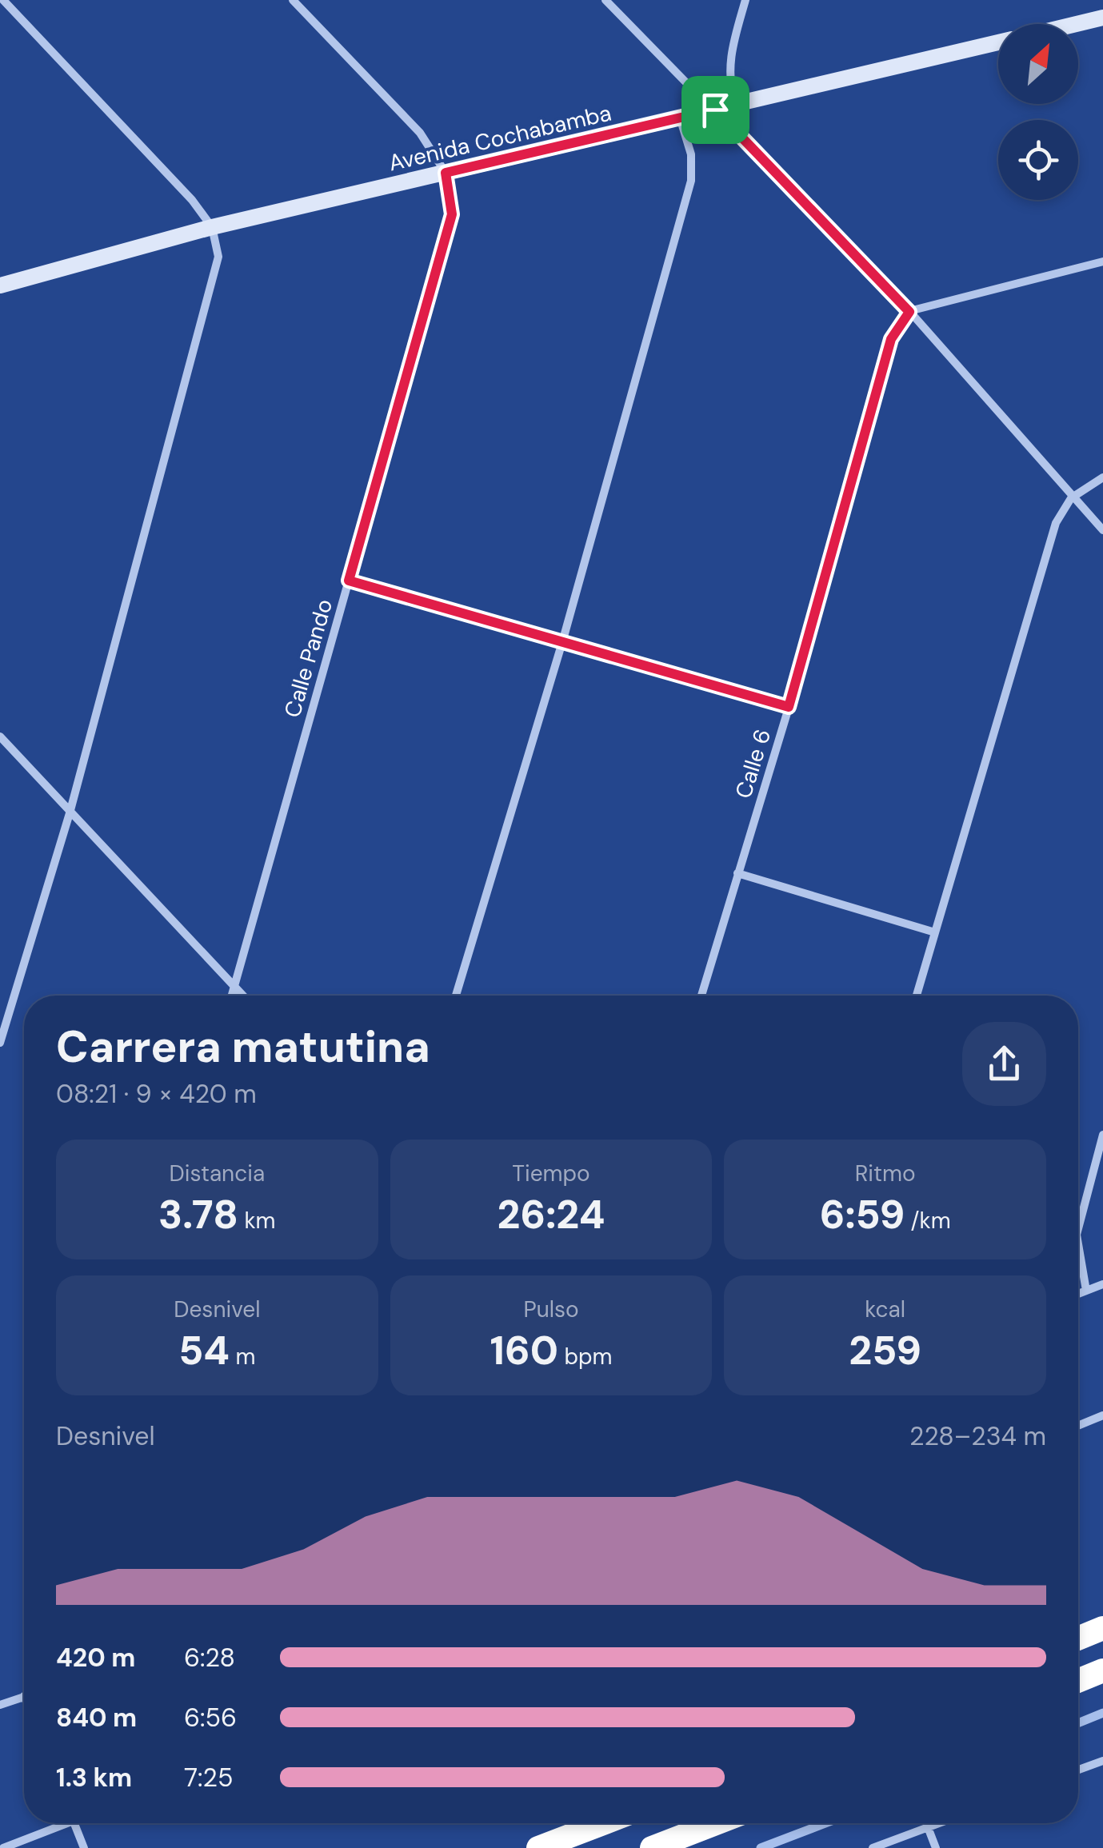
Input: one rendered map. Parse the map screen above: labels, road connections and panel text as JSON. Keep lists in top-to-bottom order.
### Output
{
  "streets": {
    "street": ["Avenida Cochabamba", "Calle Pando", "Calle 6"]
  },
  "crossings": [
    ["Avenida Cochabamba", "Calle Pando"]
  ],
  "north": "top right",
  "page": {
    "heading": ["Carrera matutina", "08:21 · 9 × 420 m"],
    "stats": [
      ["Distancia", "3.78 km"],
      ["Tiempo", "26:24"],
      ["Ritmo", "6:59 /km"],
      ["Desnivel", "54 m"],
      ["Pulso", "160 bpm"],
      ["kcal", "259"]
    ],
    "chart": ["Desnivel", "228–234 m"],
    "list": [
      {
        "name": "420 m",
        "note": "6:28"
      },
      {
        "name": "840 m",
        "note": "6:56"
      },
      {
        "name": "1.3 km",
        "note": "7:25"
      }
    ]
  }
}
